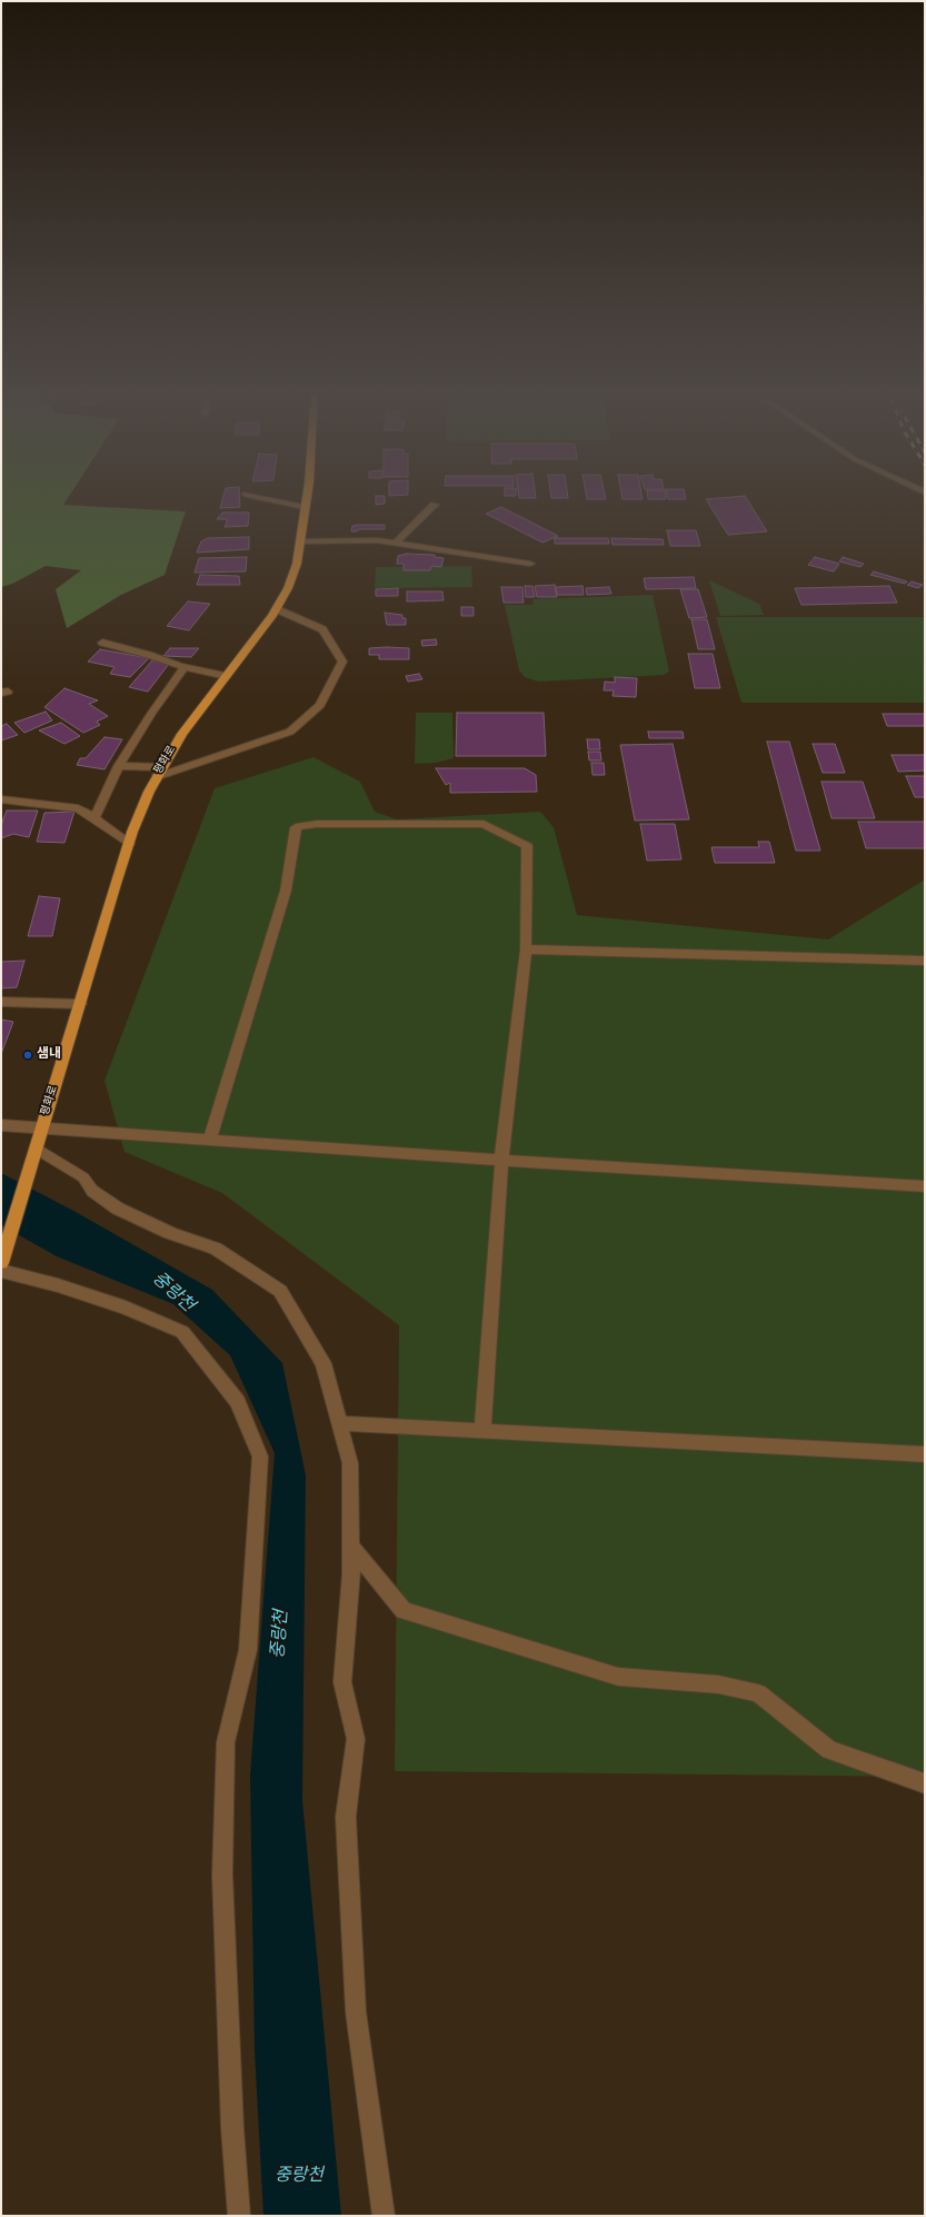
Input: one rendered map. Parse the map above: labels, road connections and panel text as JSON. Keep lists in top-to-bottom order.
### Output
{
  "streets": {
    "main road": ["평화로"]
  },
  "water": ["중랑천"],
  "places": ["샘내"]
}
